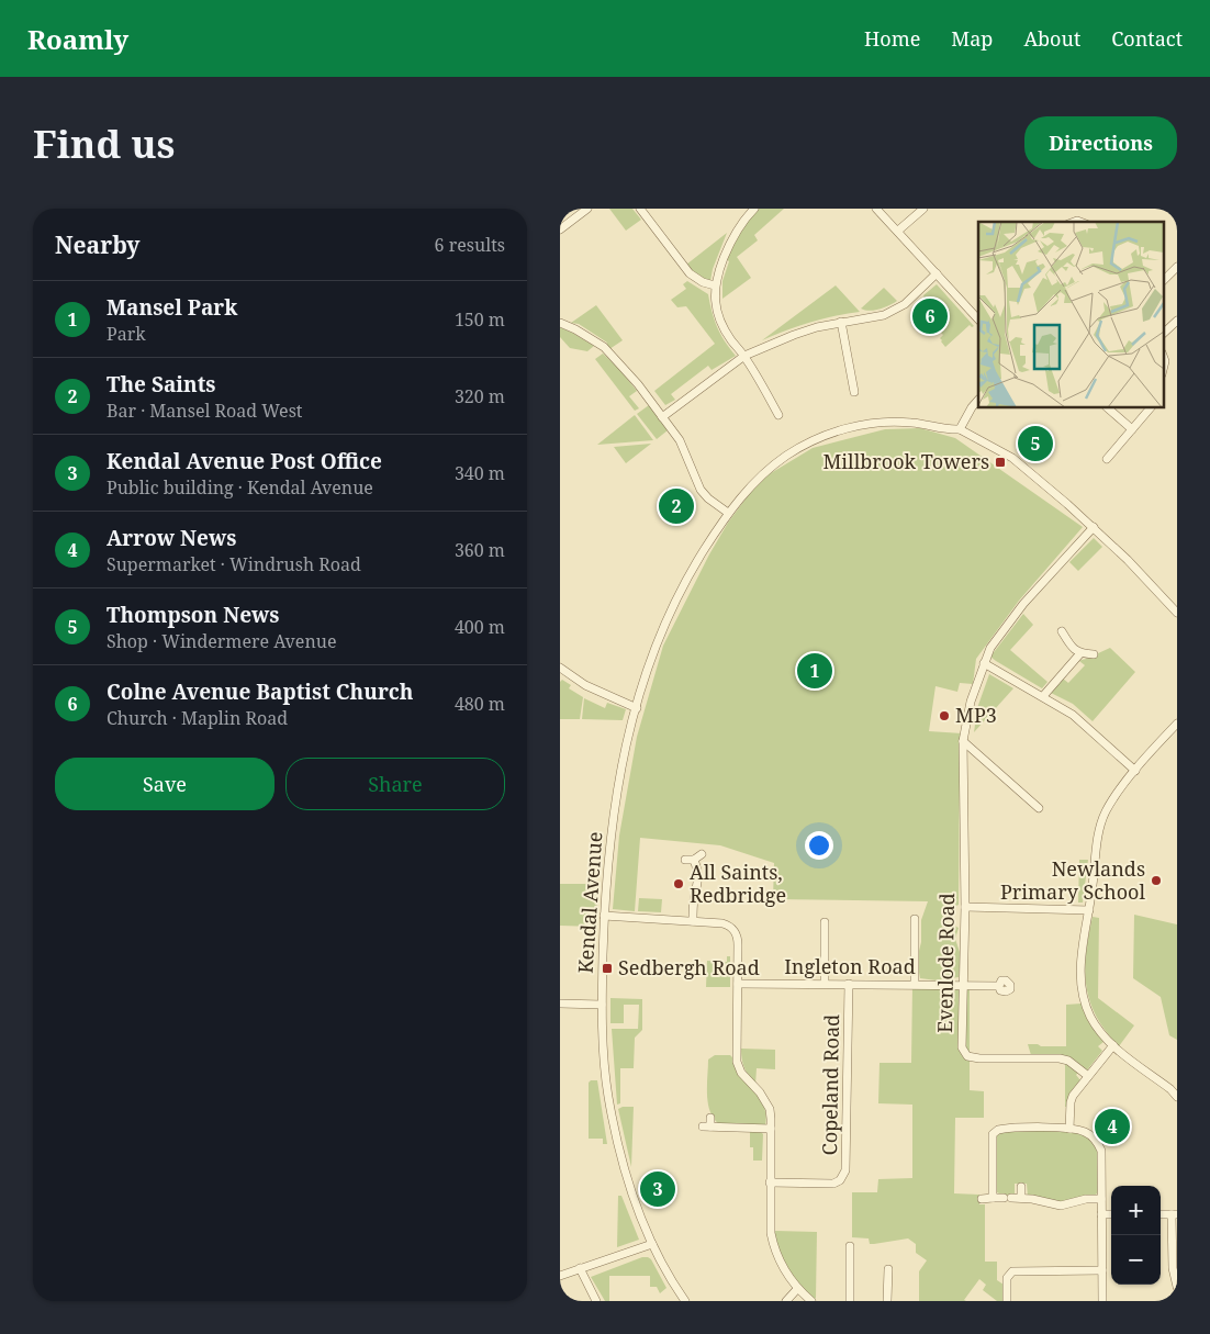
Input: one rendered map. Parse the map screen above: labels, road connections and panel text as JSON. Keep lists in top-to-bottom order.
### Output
{
  "streets": {
    "street": [
      "Kendal Avenue",
      "Evenlode Road",
      "Ingleton Road",
      "Copeland Road"
    ]
  },
  "crossings": [
    ["Evenlode Road", "Ingleton Road"],
    ["Ingleton Road", "Copeland Road"]
  ],
  "places": {
    "transit": ["Millbrook Towers", "Sedbergh Road"],
    "other": ["MP3", "Newlands Primary School", "All Saints, Redbridge"]
  },
  "page": {
    "header": "Roamly",
    "nav": [
      "Home",
      "Map",
      "About",
      "Contact"
    ],
    "buttons": [
      "Directions",
      ["Save", "Share"]
    ],
    "title": "Find us",
    "heading": ["Nearby", "6 results"],
    "list": [
      {
        "mark": "1",
        "name": "Mansel Park",
        "note": "Park",
        "value": "150 m"
      },
      {
        "mark": "2",
        "name": "The Saints",
        "note": "Bar · Mansel Road West",
        "value": "320 m"
      },
      {
        "mark": "3",
        "name": "Kendal Avenue Post Office",
        "note": "Public building · Kendal Avenue",
        "value": "340 m"
      },
      {
        "mark": "4",
        "name": "Arrow News",
        "note": "Supermarket · Windrush Road",
        "value": "360 m"
      },
      {
        "mark": "5",
        "name": "Thompson News",
        "note": "Shop · Windermere Avenue",
        "value": "400 m"
      },
      {
        "mark": "6",
        "name": "Colne Avenue Baptist Church",
        "note": "Church · Maplin Road",
        "value": "480 m"
      }
    ],
    "pins": [
      "6",
      "5",
      "2",
      "1",
      "4",
      "3"
    ],
    "map_buttons": ["+", "−"]
  }
}
